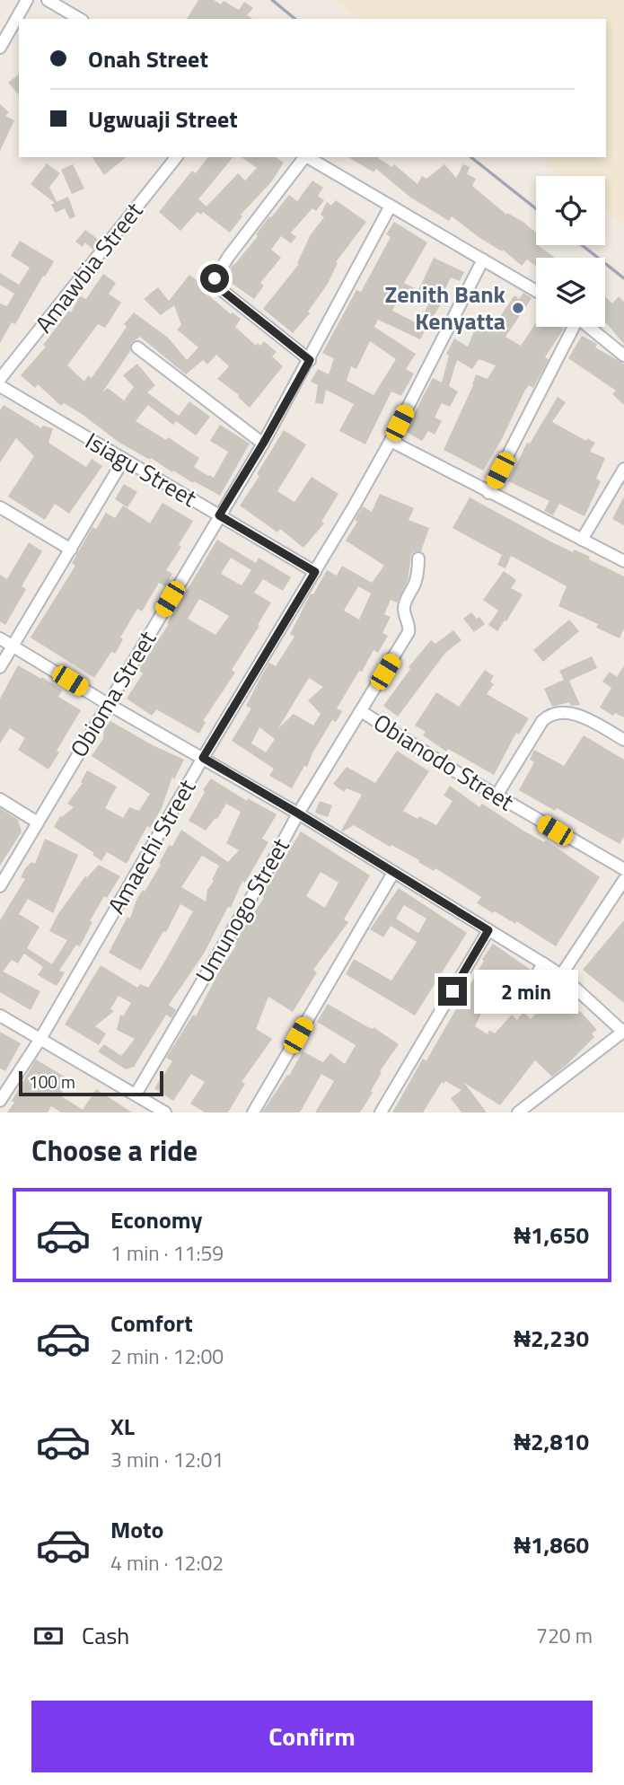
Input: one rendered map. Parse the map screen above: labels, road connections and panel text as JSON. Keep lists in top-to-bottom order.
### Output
{
  "streets": {
    "street": [
      "Amawbia Street",
      "Isiagu Street",
      "Obioma Street",
      "Obianodo Street",
      "Amaechi Street",
      "Umunogo Street"
    ]
  },
  "crossings": [
    ["Isiagu Street", "Obioma Street"],
    ["Isiagu Street", "Amaechi Street"],
    ["Obianodo Street", "Umunogo Street"]
  ],
  "places": ["Zenith Bank Kenyatta"],
  "scale_bar": "100 m",
  "page": {
    "banner": ["Onah Street", "Ugwuaji Street"],
    "bubble": "2 min",
    "scale": "100 m",
    "heading": "Choose a ride",
    "list": [
      {
        "name": "Economy",
        "note": "1 min · 11:59",
        "value": "₦1,650"
      },
      {
        "name": "Comfort",
        "note": "2 min · 12:00",
        "value": "₦2,230"
      },
      {
        "name": "XL",
        "note": "3 min · 12:01",
        "value": "₦2,810"
      },
      {
        "name": "Moto",
        "note": "4 min · 12:02",
        "value": "₦1,860"
      }
    ],
    "pay": ["Cash", "720 m"],
    "buttons": "Confirm"
  }
}
